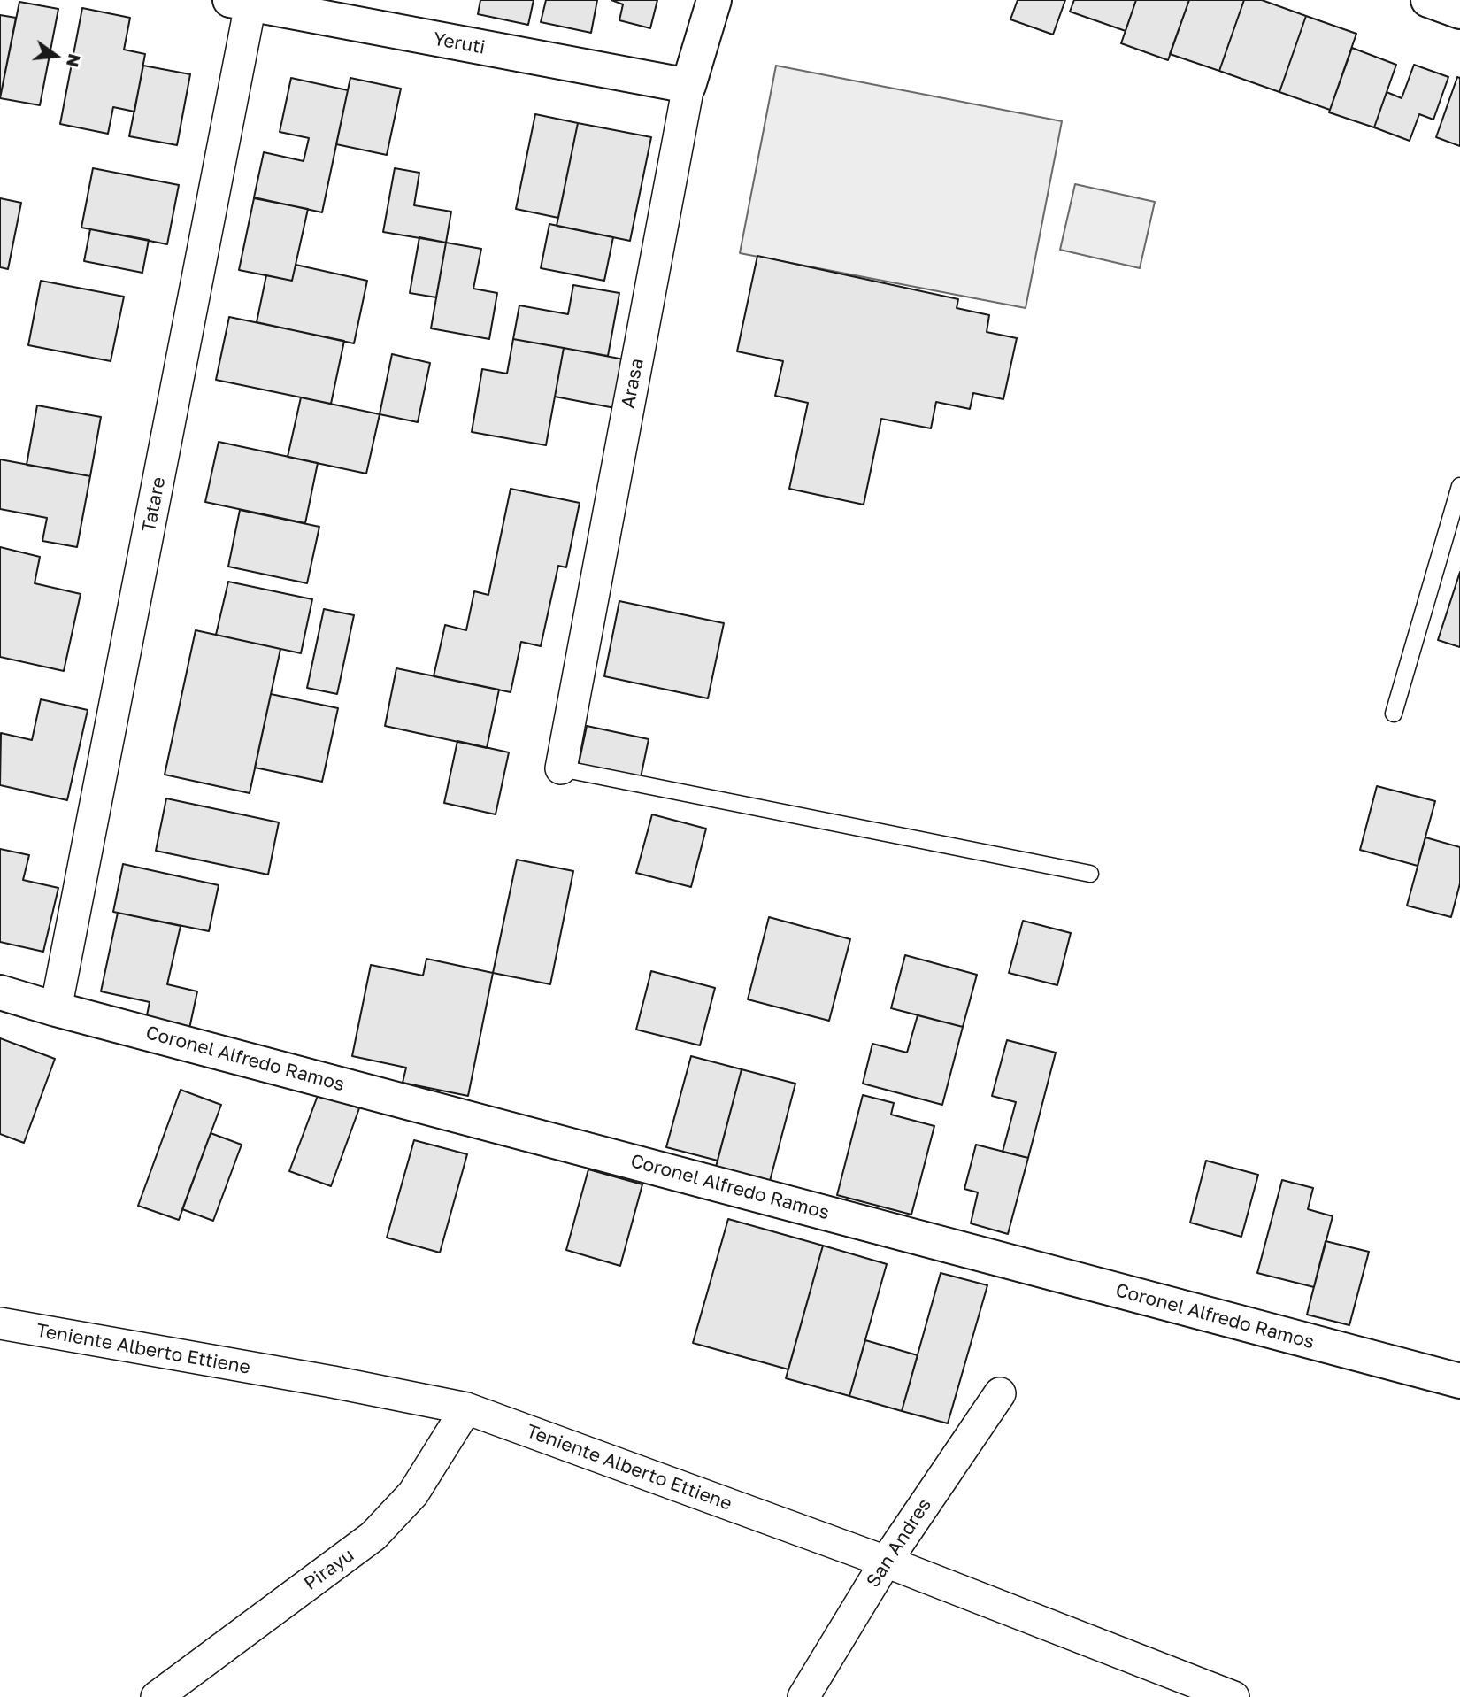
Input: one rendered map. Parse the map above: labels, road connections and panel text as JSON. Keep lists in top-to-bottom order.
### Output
{
  "streets": {
    "main road": ["Yeruti", "Arasa", "Coronel Alfredo Ramos"],
    "street": [
      "Tatare",
      "Teniente Alberto Ettiene",
      "San Andres",
      "Pirayu"
    ]
  },
  "crossings": [
    ["Yeruti", "Arasa"],
    ["Yeruti", "Tatare"],
    ["Tatare", "Coronel Alfredo Ramos"],
    ["Teniente Alberto Ettiene", "San Andres"],
    ["Teniente Alberto Ettiene", "Pirayu"]
  ],
  "north": "right"
}
